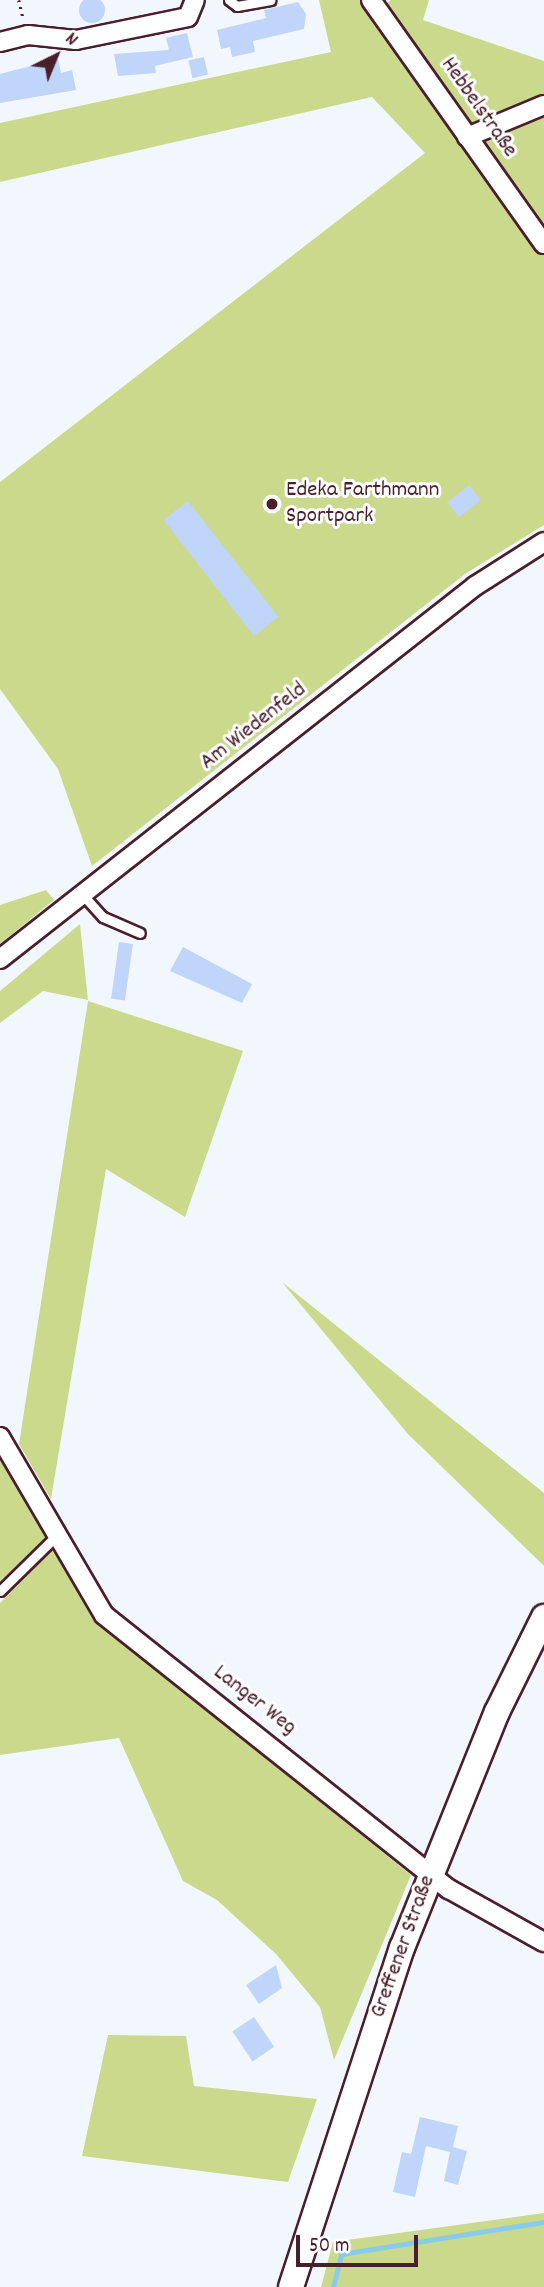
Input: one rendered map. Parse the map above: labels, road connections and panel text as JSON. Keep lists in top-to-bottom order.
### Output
{
  "streets": {
    "main road": ["Greffener Straße"],
    "street": ["Hebbelstraße", "Am Wiedenfeld", "Langer Weg"]
  },
  "crossings": [
    ["Langer Weg", "Greffener Straße"]
  ],
  "places": ["Edeka Farthmann Sportpark"],
  "scale_bar": "50 m",
  "north": "top right"
}
